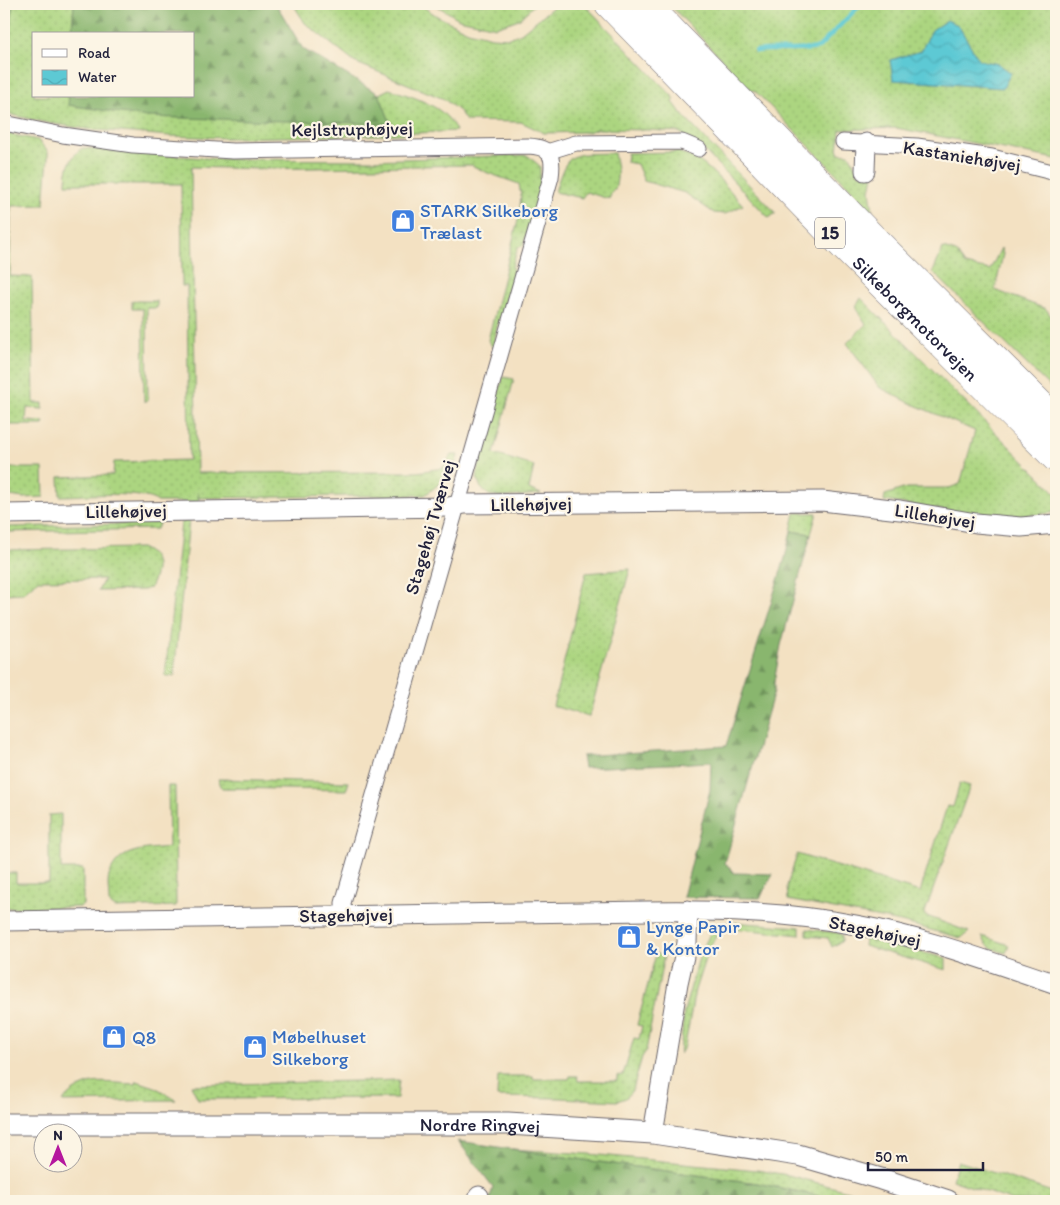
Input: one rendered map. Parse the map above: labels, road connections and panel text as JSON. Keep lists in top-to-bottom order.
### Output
{
  "streets": {
    "highway": ["15", "Silkeborgmotorvejen"],
    "main road": ["Nordre Ringvej"],
    "street": [
      "Kejlstruphøjvej",
      "Kastaniehøjvej",
      "Lillehøjvej",
      "Stagehøj Tværvej",
      "Stagehøjvej"
    ]
  },
  "crossings": [
    ["Kejlstruphøjvej", "Stagehøj Tværvej"],
    ["Lillehøjvej", "Stagehøj Tværvej"],
    ["Stagehøj Tværvej", "Stagehøjvej"]
  ],
  "places": {
    "shop": [
      "STARK Silkeborg Trælast",
      "Lynge Papir & Kontor",
      "Q8",
      "Møbelhuset Silkeborg"
    ]
  },
  "legend": ["Road", "Water"],
  "scale_bar": "50 m",
  "north": "top"
}
